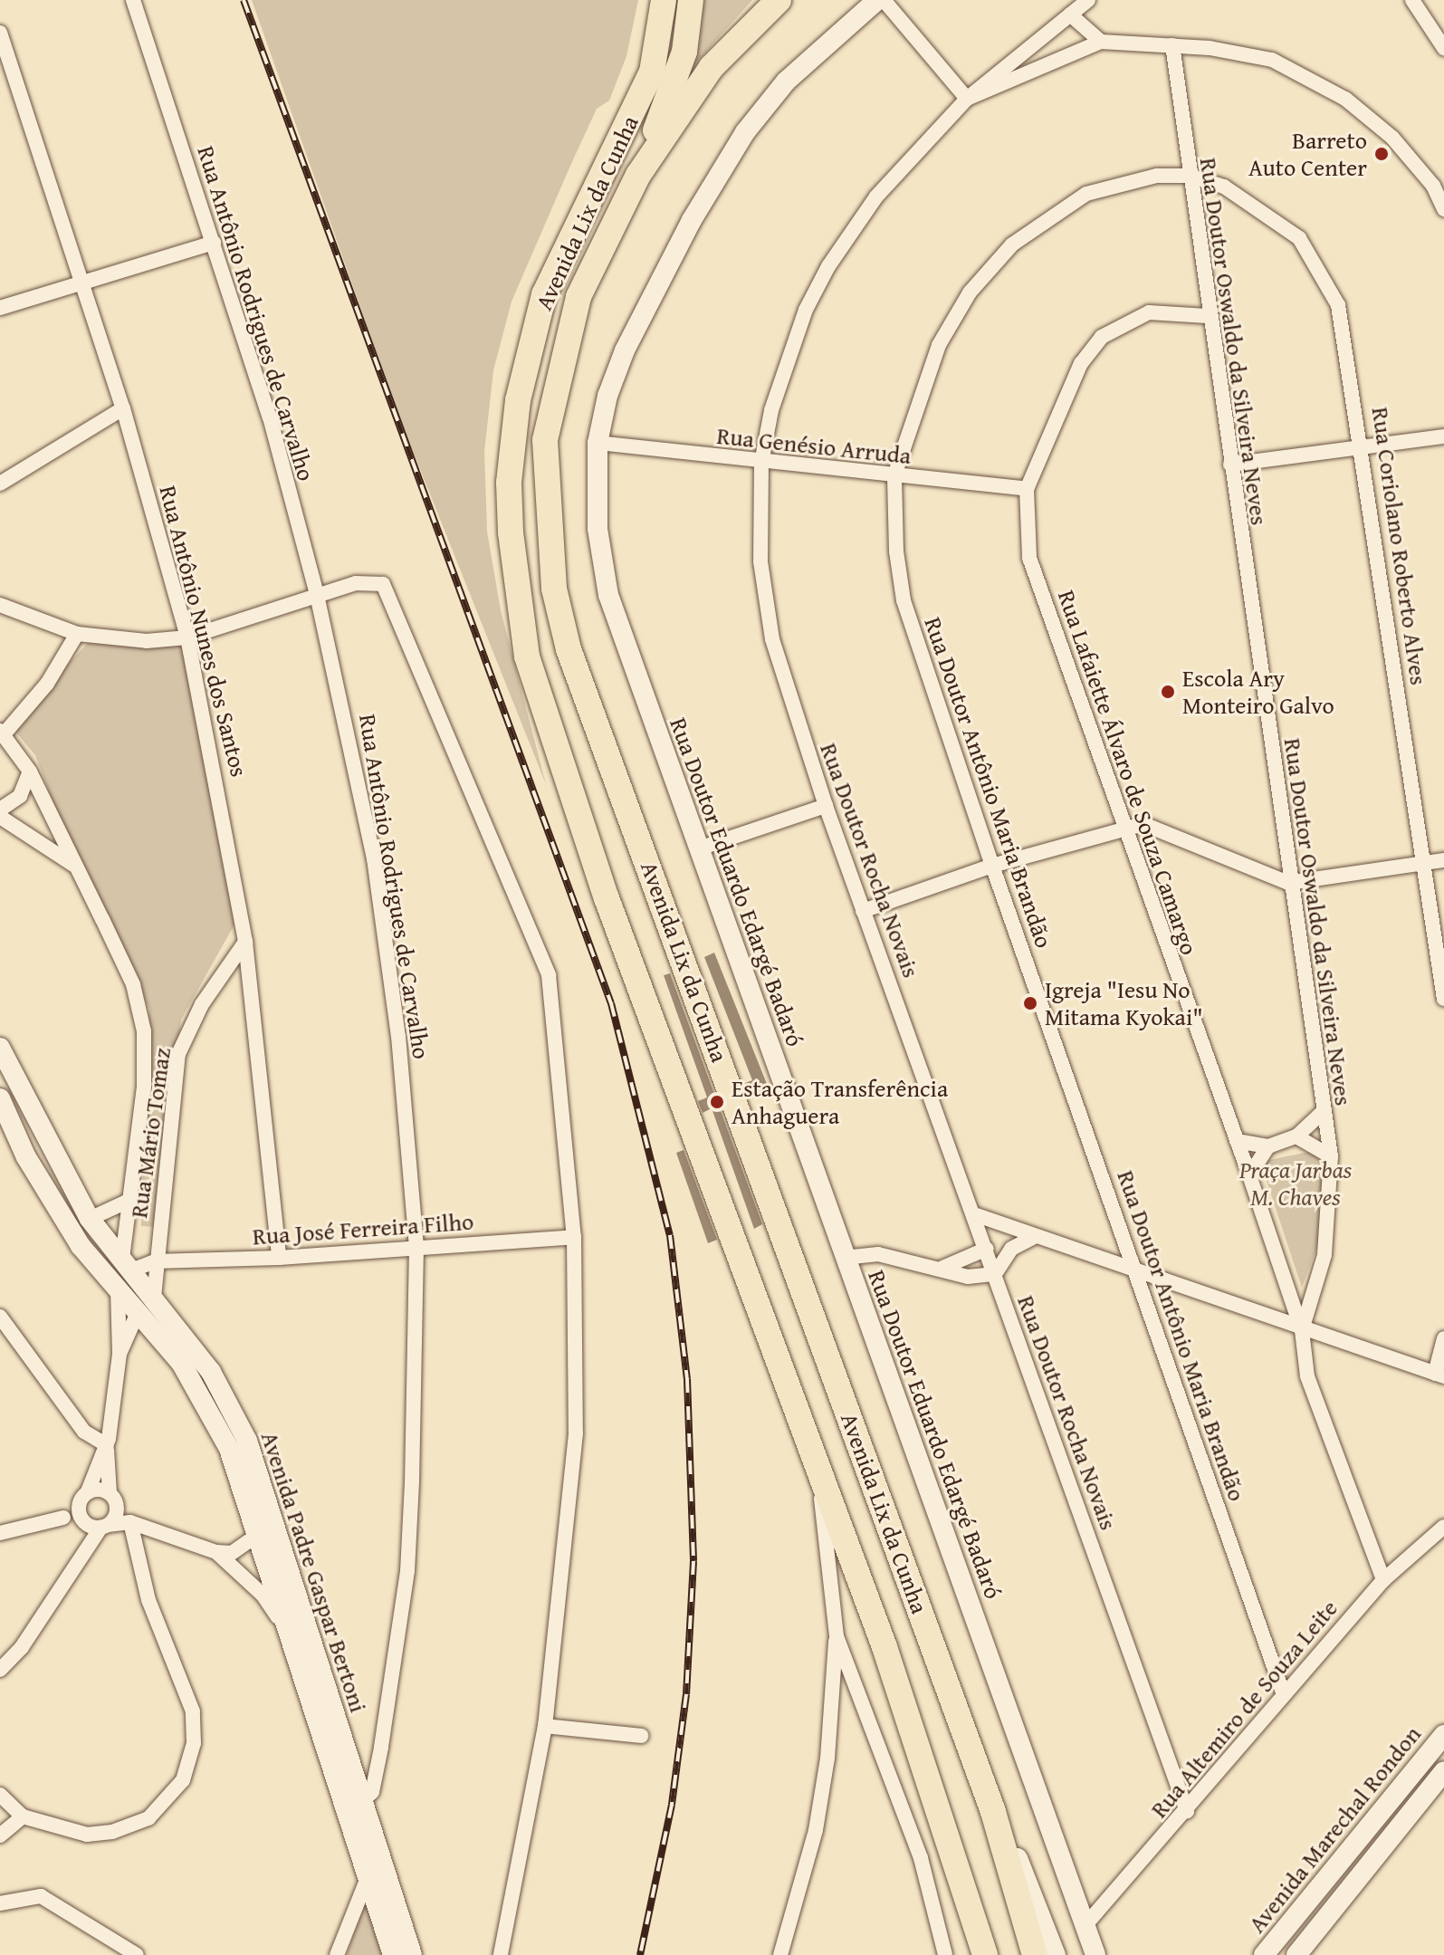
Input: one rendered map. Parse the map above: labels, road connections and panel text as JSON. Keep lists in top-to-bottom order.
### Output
{
  "streets": {
    "highway": ["Avenida Lix da Cunha"],
    "street": [
      "Rua Antônio Rodrigues de Carvalho",
      "Rua Doutor Oswaldo da Silveira Neves",
      "Rua Genésio Arruda",
      "Rua Coriolano Roberto Alves",
      "Rua Antônio Nunes dos Santos",
      "Rua Lafaiette Álvaro de Souza Camargo",
      "Rua Doutor Antônio Maria Brandão",
      "Rua Doutor Rocha Novais",
      "Rua Doutor Eduardo Edargé Badaró",
      "Rua Mário Tomaz",
      "Rua José Ferreira Filho",
      "Avenida Padre Gaspar Bertoni",
      "Rua Altemiro de Souza Leite",
      "Avenida Marechal Rondon"
    ]
  },
  "crossings": [
    ["Rua Antônio Rodrigues de Carvalho", "Rua José Ferreira Filho"],
    ["Rua Antônio Rodrigues de Carvalho", "Avenida Padre Gaspar Bertoni"],
    ["Rua Doutor Oswaldo da Silveira Neves", "Rua Coriolano Roberto Alves"],
    ["Rua Doutor Oswaldo da Silveira Neves", "Rua Lafaiette Álvaro de Souza Camargo"],
    ["Rua Doutor Oswaldo da Silveira Neves", "Rua Doutor Antônio Maria Brandão"],
    ["Rua Genésio Arruda", "Rua Lafaiette Álvaro de Souza Camargo"],
    ["Rua Genésio Arruda", "Rua Doutor Antônio Maria Brandão"],
    ["Rua Genésio Arruda", "Rua Doutor Rocha Novais"],
    ["Rua Genésio Arruda", "Rua Doutor Eduardo Edargé Badaró"],
    ["Rua Coriolano Roberto Alves", "Rua Doutor Antônio Maria Brandão"],
    ["Rua Antônio Nunes dos Santos", "Rua Mário Tomaz"],
    ["Rua Antônio Nunes dos Santos", "Rua José Ferreira Filho"],
    ["Rua Lafaiette Álvaro de Souza Camargo", "Rua Altemiro de Souza Leite"],
    ["Rua Doutor Antônio Maria Brandão", "Rua Altemiro de Souza Leite"],
    ["Rua Doutor Rocha Novais", "Rua Altemiro de Souza Leite"],
    ["Rua Doutor Eduardo Edargé Badaró", "Rua Altemiro de Souza Leite"],
    ["Rua Mário Tomaz", "Rua José Ferreira Filho"],
    ["Rua Mário Tomaz", "Avenida Padre Gaspar Bertoni"]
  ],
  "parks": ["Praça Jarbas M. Chaves"],
  "places": [
    "Barreto Auto Center",
    "Escola Ary Monteiro Galvo",
    "Igreja \"Iesu No Mitama Kyokai\"",
    "Estação Transferência Anhaguera"
  ]
}
